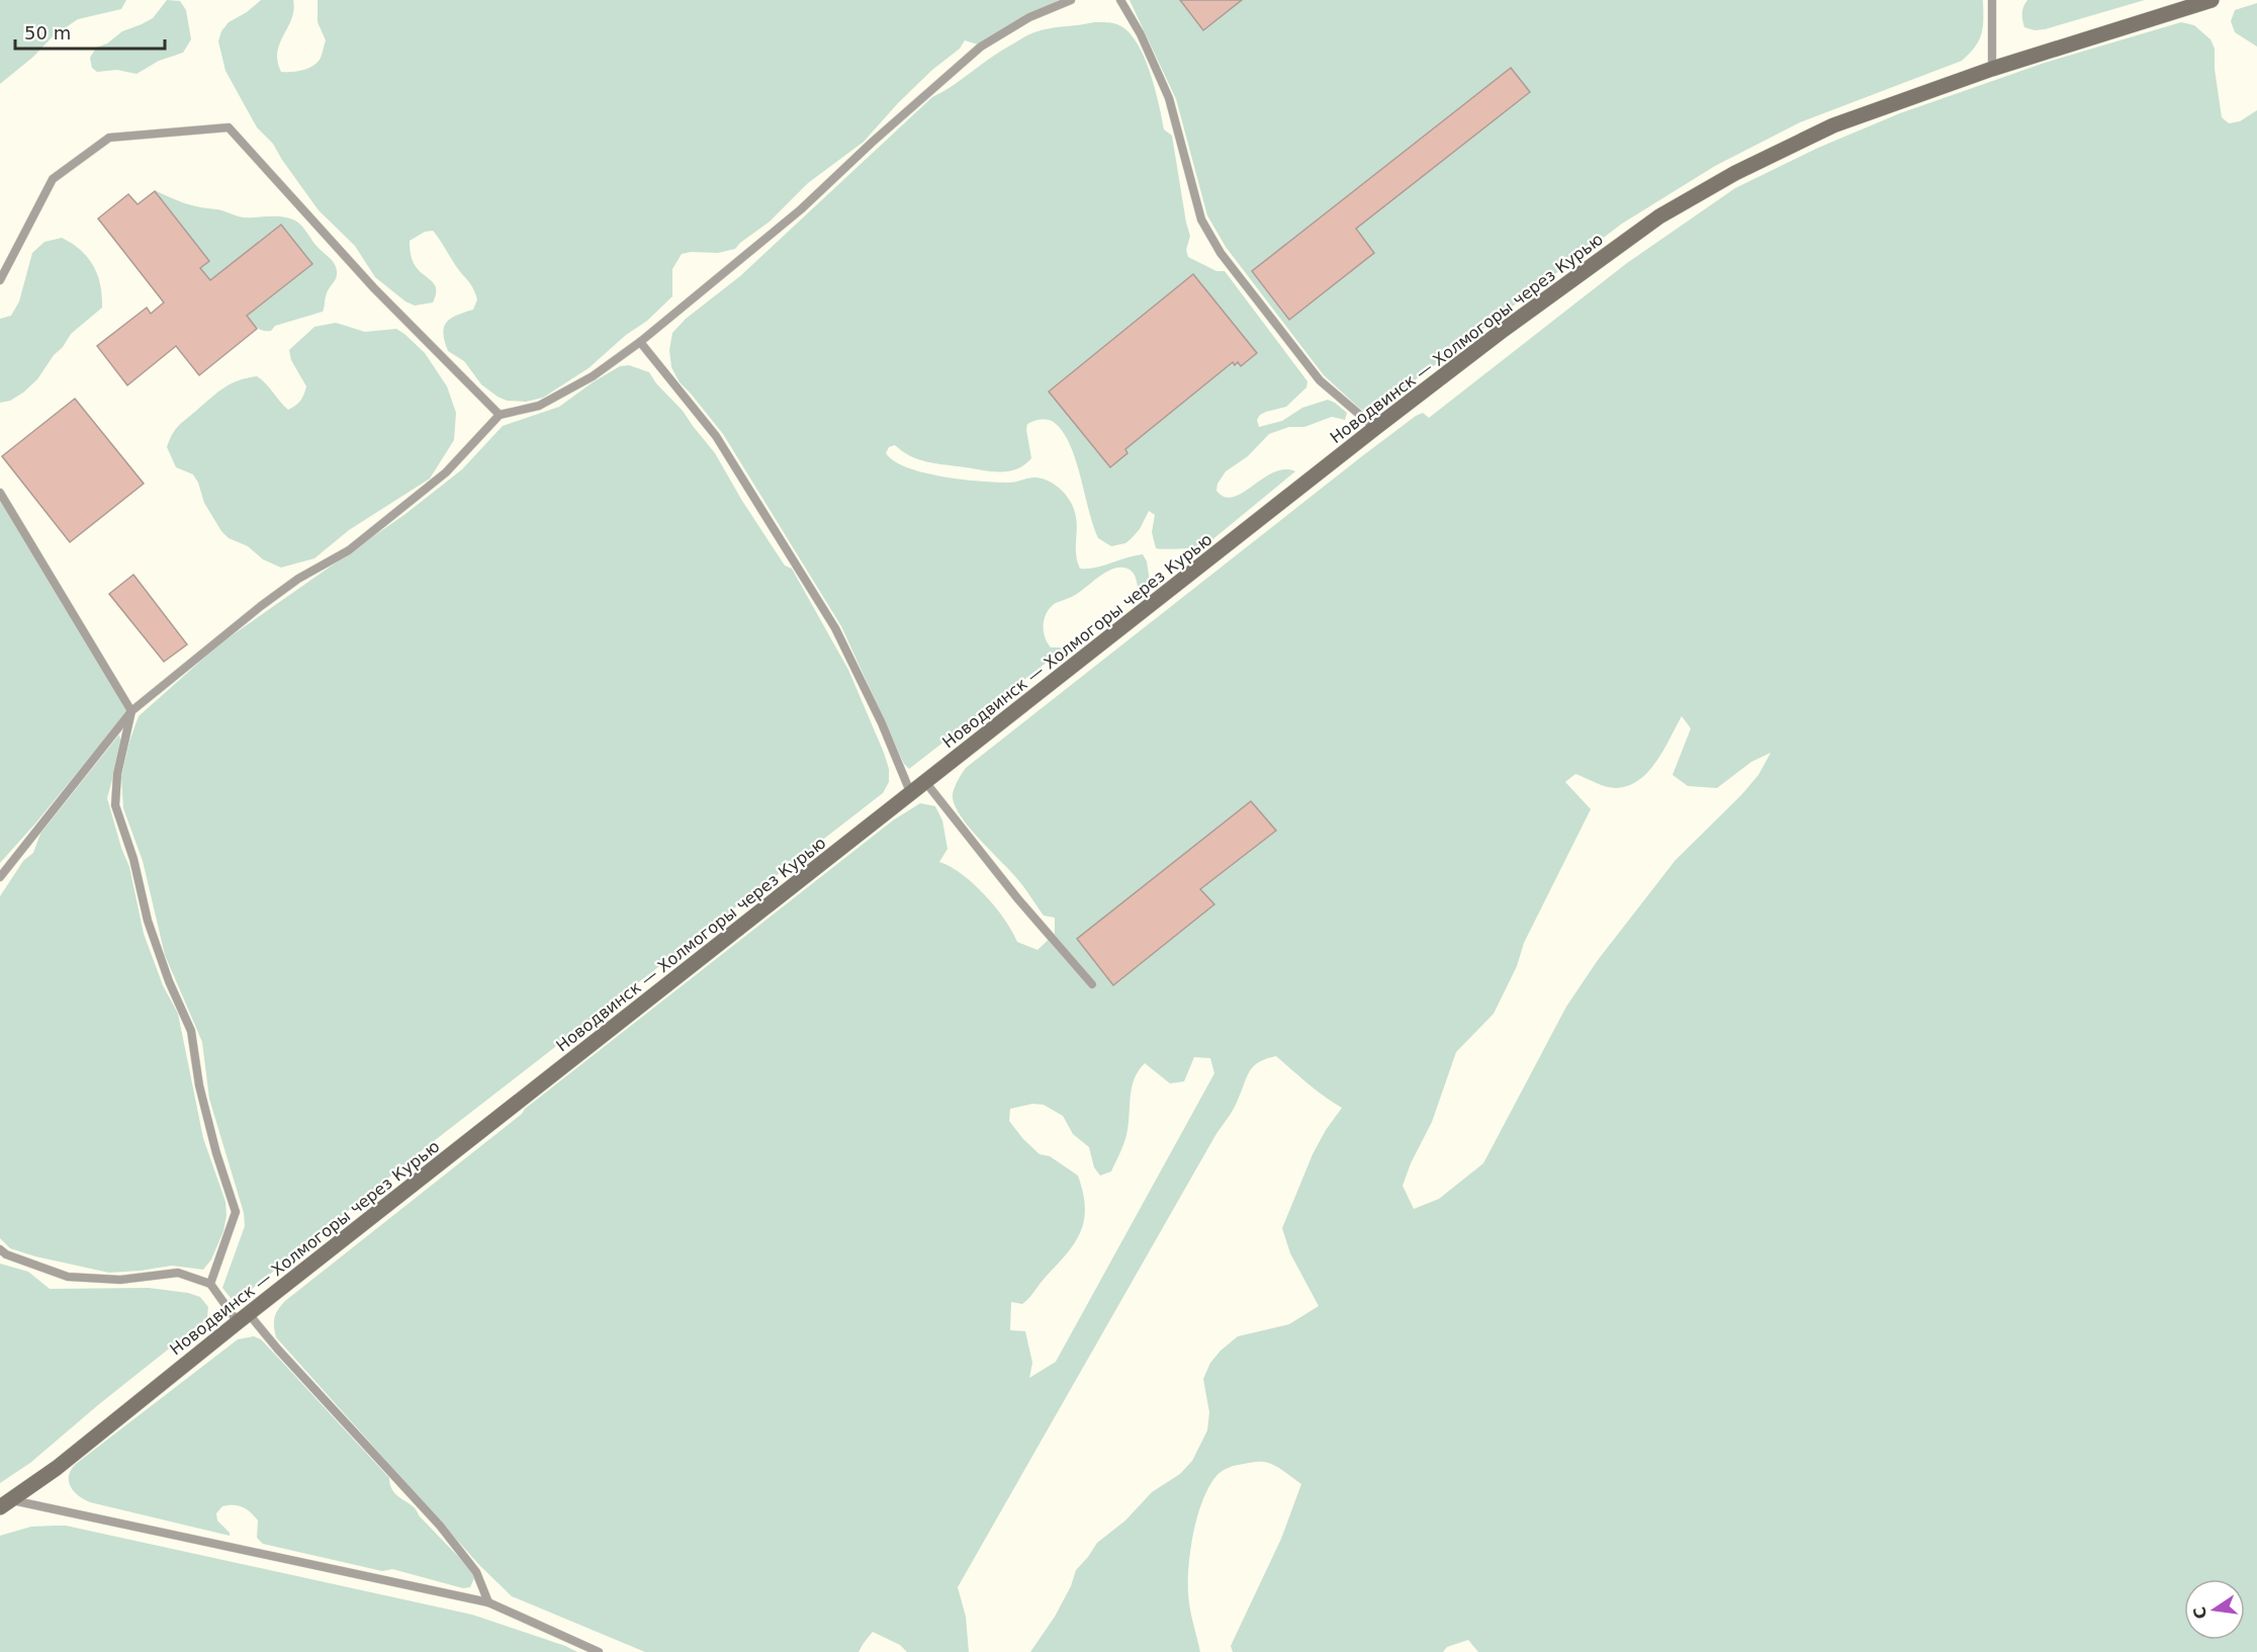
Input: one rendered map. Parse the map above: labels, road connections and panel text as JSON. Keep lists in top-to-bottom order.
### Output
{
  "streets": {
    "main road": ["Новодвинск — Холмогоры через Курью"]
  },
  "scale_bar": "50 m",
  "north": "left"
}
